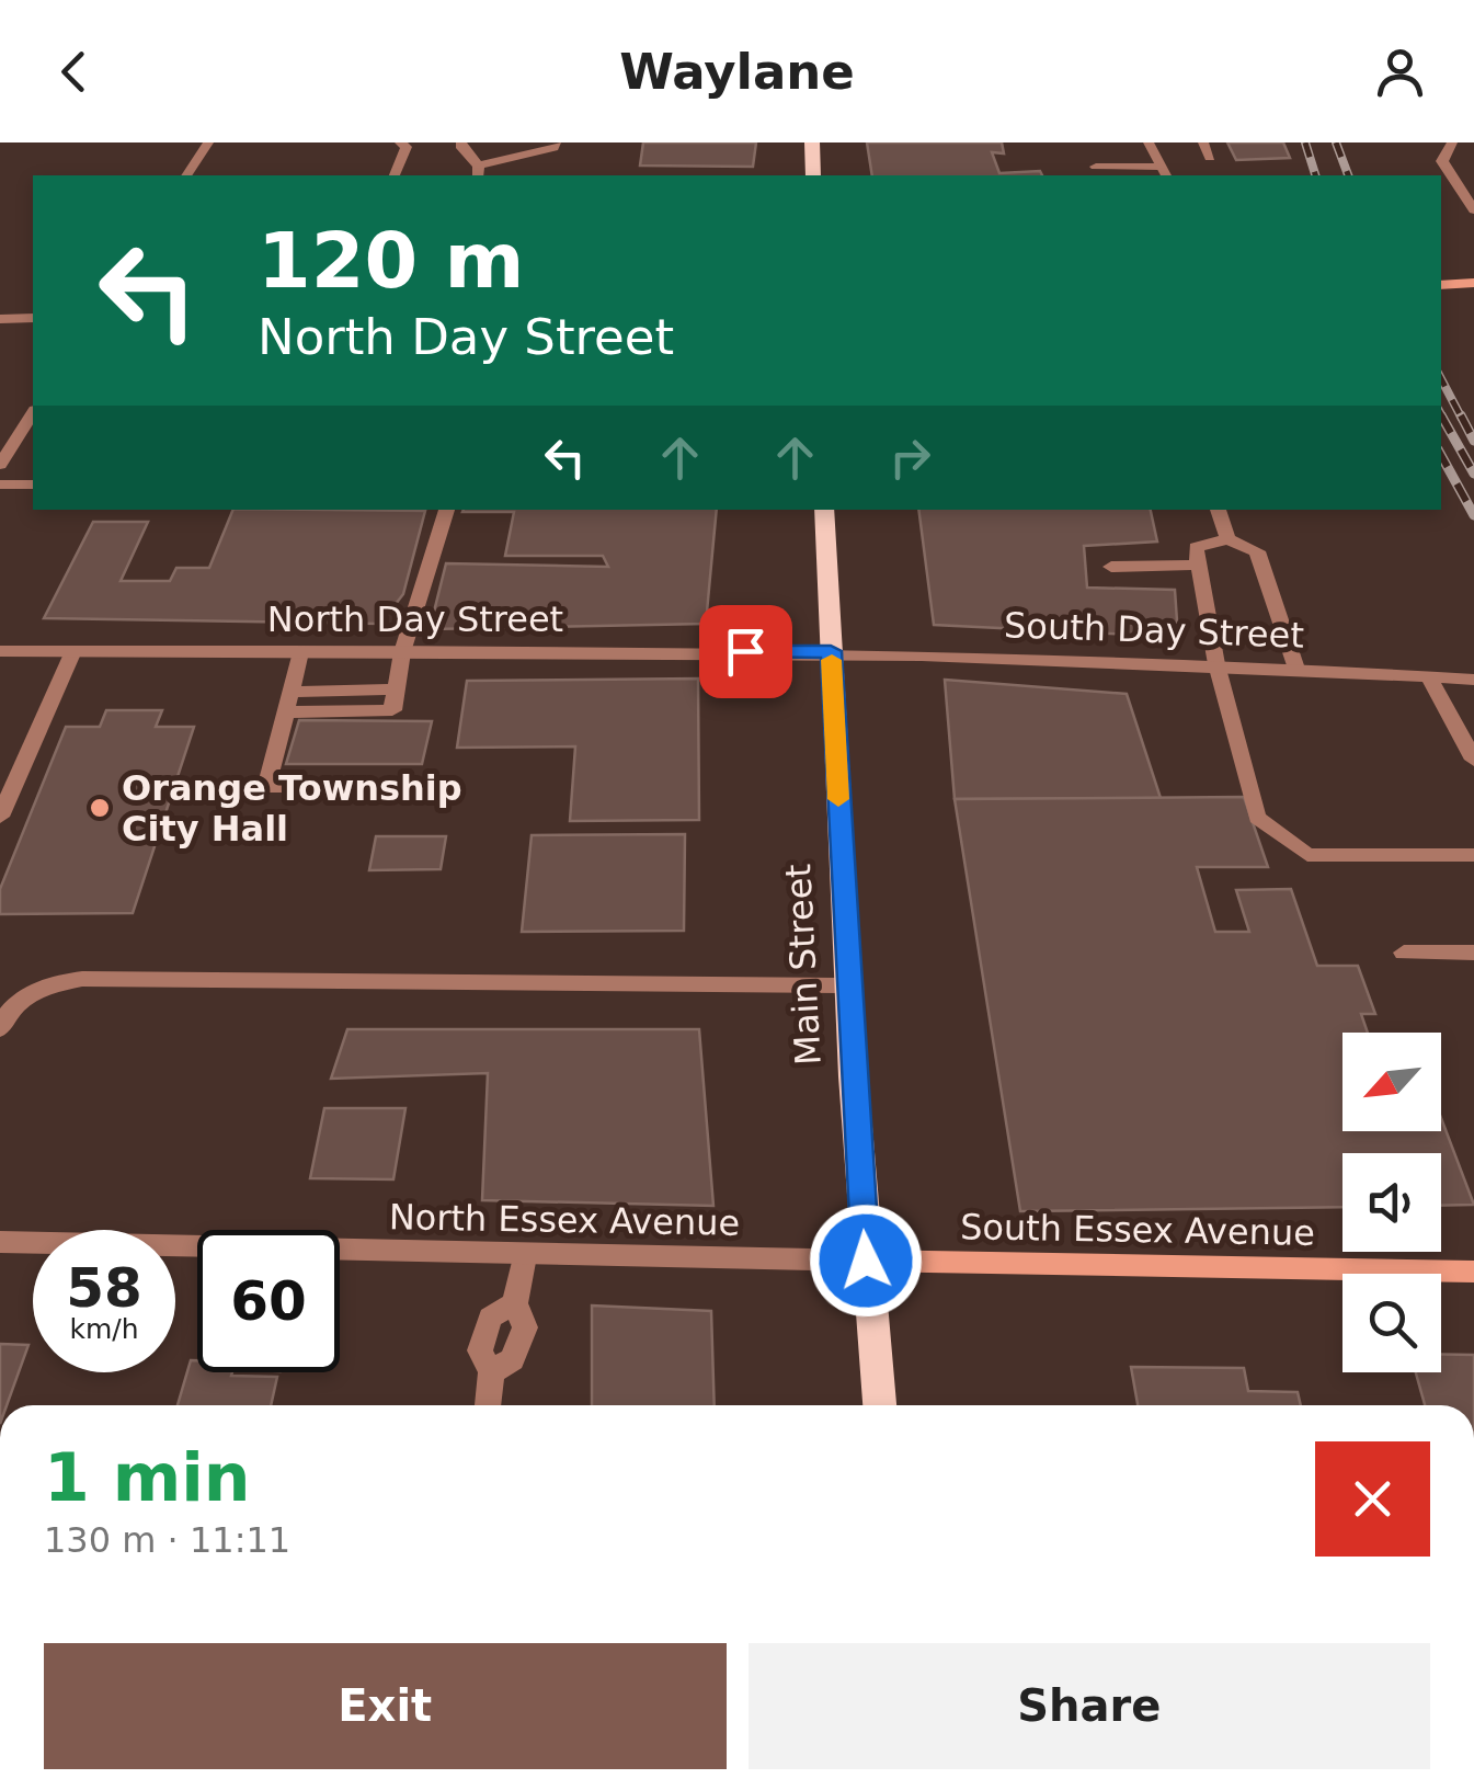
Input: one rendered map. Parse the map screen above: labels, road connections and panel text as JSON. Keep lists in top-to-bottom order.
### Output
{
  "streets": {
    "main road": ["Main Street", "South Essex Avenue"],
    "street": ["North Day Street", "South Day Street", "North Essex Avenue"]
  },
  "crossings": [
    ["North Day Street", "South Day Street"],
    ["North Day Street", "Main Street"],
    ["South Day Street", "Main Street"],
    ["Main Street", "North Essex Avenue"],
    ["Main Street", "South Essex Avenue"],
    ["North Essex Avenue", "South Essex Avenue"]
  ],
  "places": ["Orange Township City Hall"],
  "north": "bottom left",
  "page": {
    "header": "Waylane",
    "turn": ["120 m", "North Day Street"],
    "speed": "58 km/h",
    "limit": "60",
    "heading": ["1 min", "130 m · 11:11"],
    "buttons": ["Exit", "Share"]
  }
}
